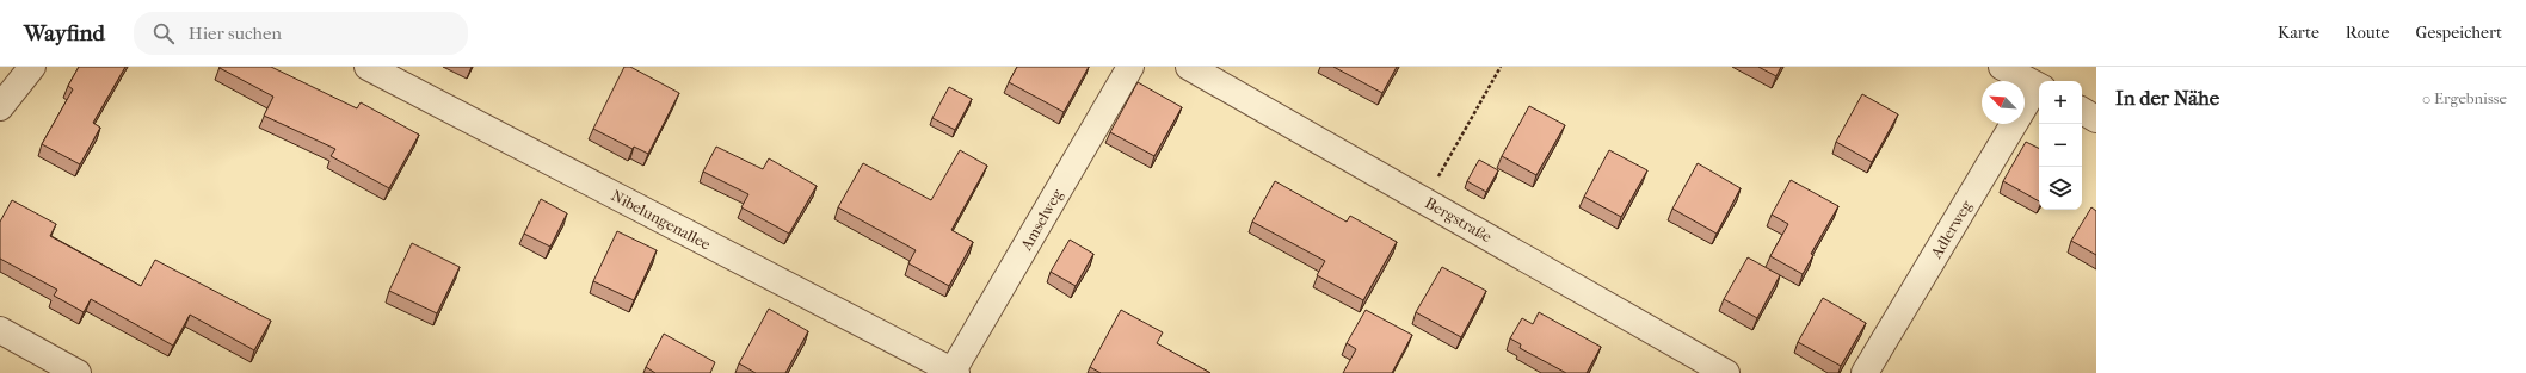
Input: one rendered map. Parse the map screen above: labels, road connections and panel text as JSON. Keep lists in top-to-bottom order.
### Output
{
  "streets": {
    "street": [
      "Nibelungenallee",
      "Amselweg",
      "Bergstraße",
      "Adlerweg"
    ]
  },
  "crossings": [
    ["Nibelungenallee", "Amselweg"]
  ],
  "north": "top left",
  "page": {
    "header": "Wayfind",
    "search": "Hier suchen",
    "nav": ["Karte", "Route", "Gespeichert"],
    "heading": ["In der Nähe", "0 Ergebnisse"],
    "map_buttons": ["+", "−"]
  }
}
